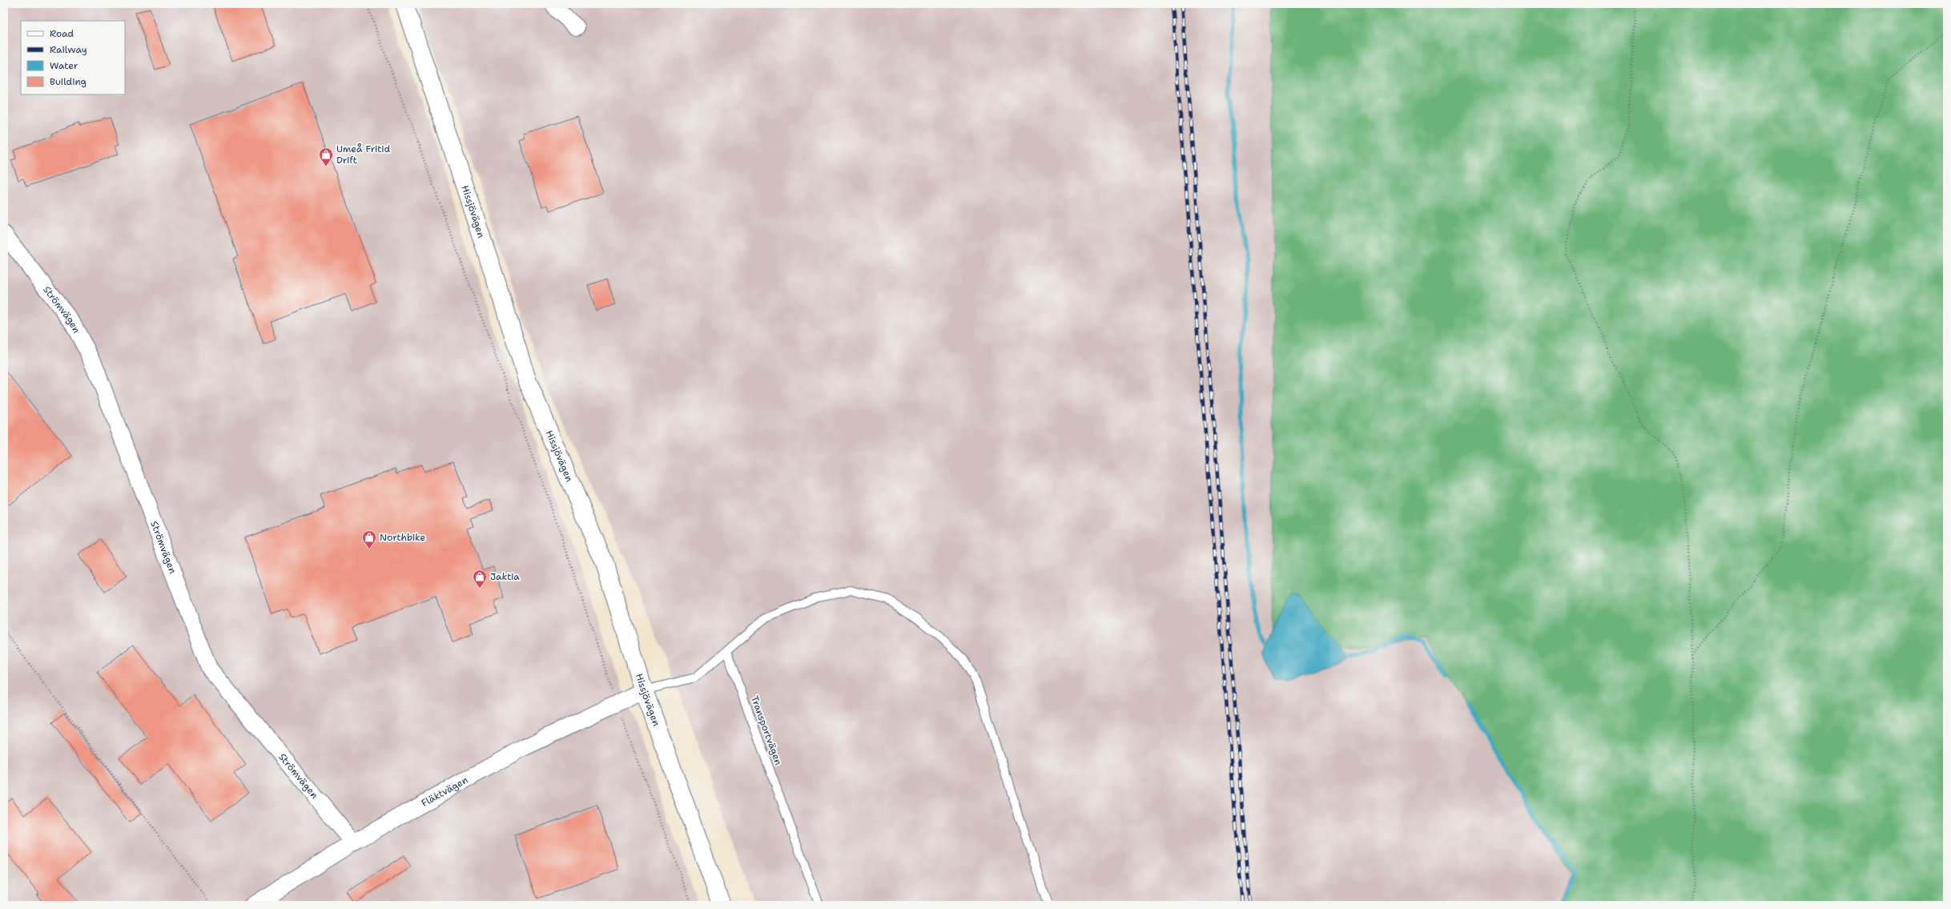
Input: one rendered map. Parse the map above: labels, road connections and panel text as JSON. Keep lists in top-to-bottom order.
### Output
{
  "streets": {
    "main road": ["Hissjövägen"],
    "street": ["Strömvägen", "Fläktvägen"],
    "lane": ["Transportvägen"]
  },
  "crossings": [
    ["Hissjövägen", "Fläktvägen"],
    ["Strömvägen", "Fläktvägen"]
  ],
  "places": {
    "shop": ["Umeå Fritid Drift", "Northbike", "Jaktia"]
  },
  "legend": [
    "Road",
    "Railway",
    "Water",
    "Building"
  ]
}
